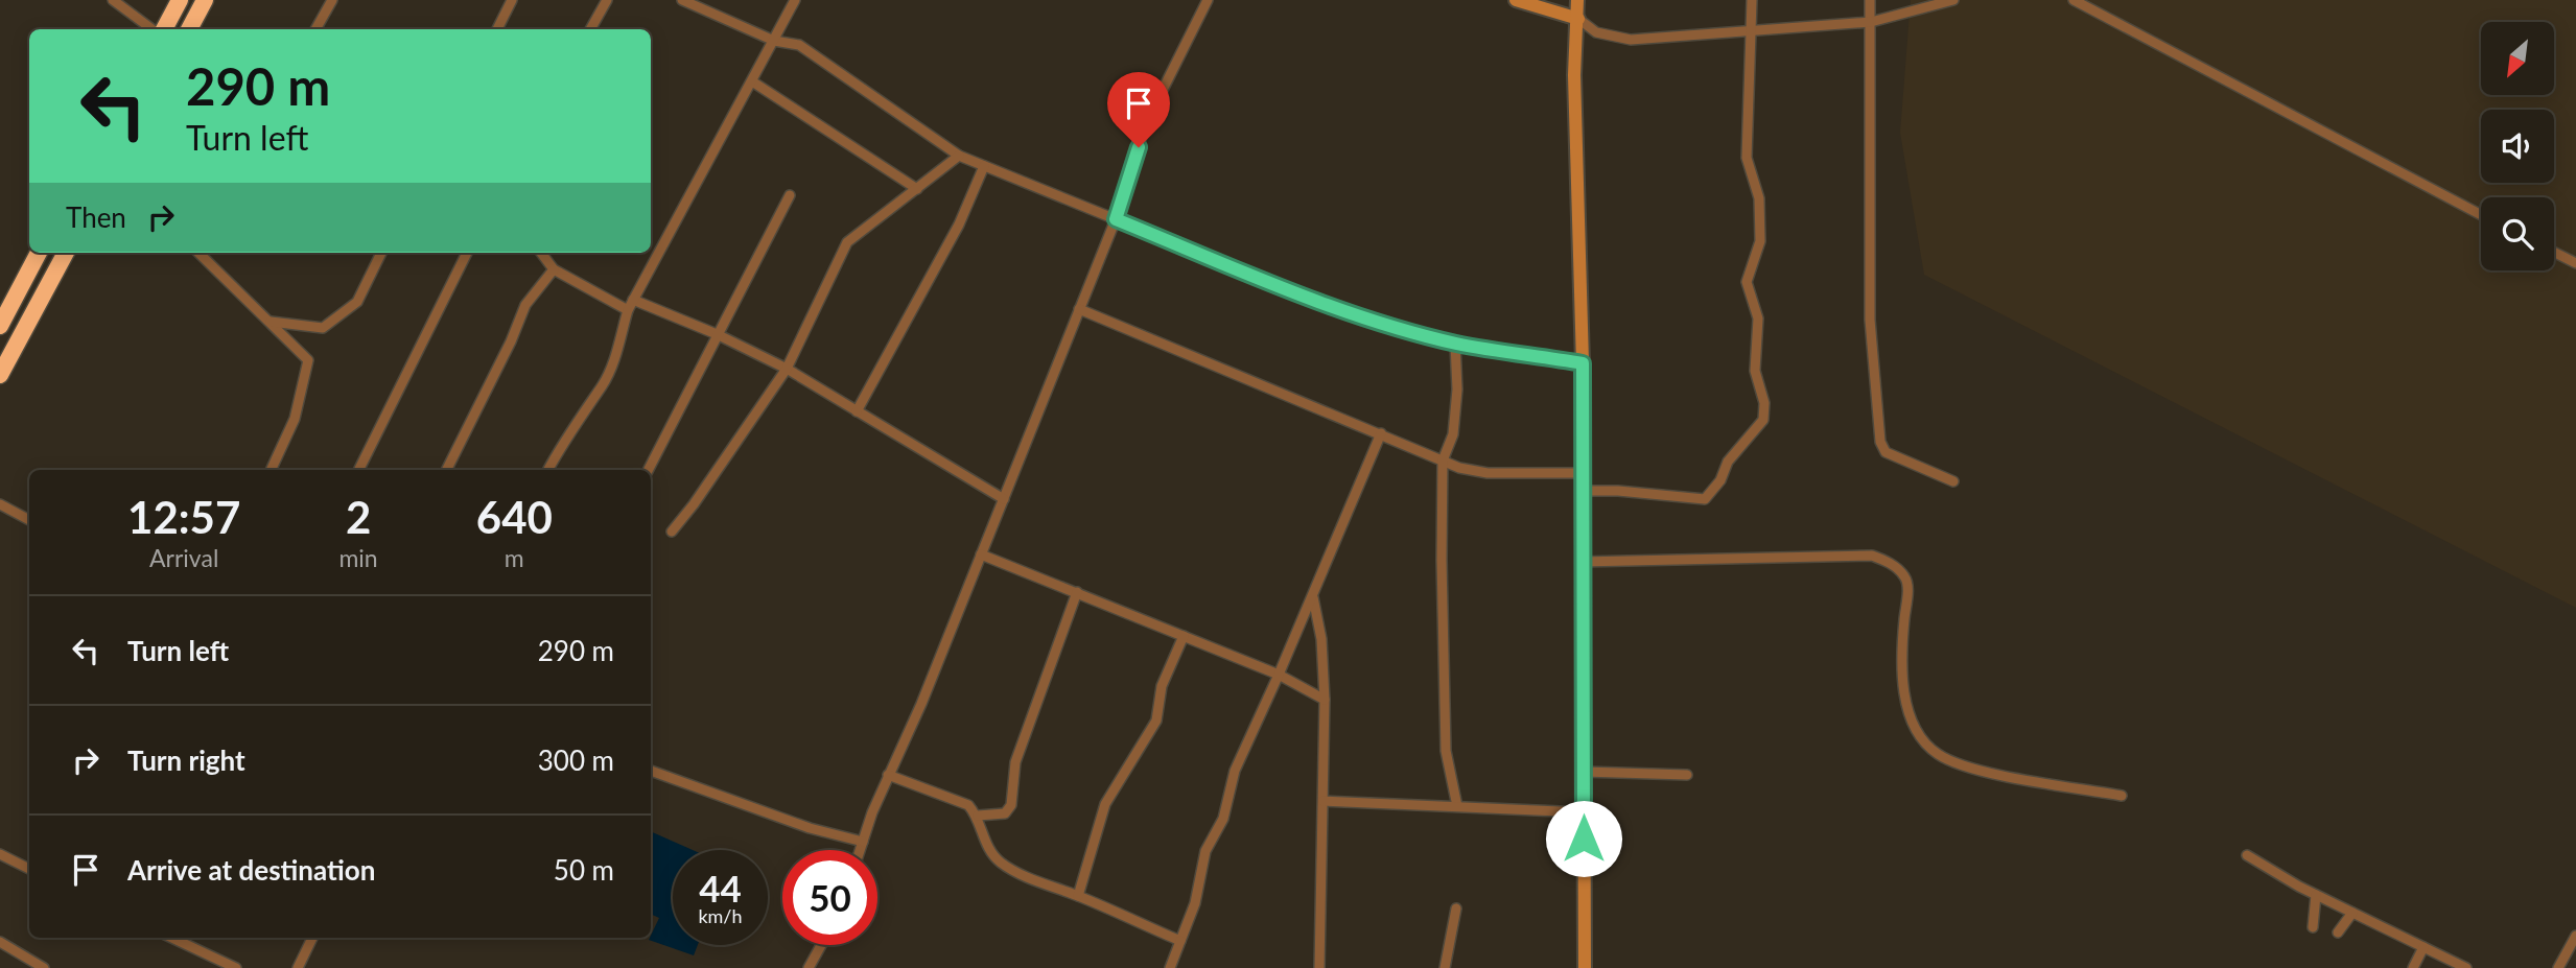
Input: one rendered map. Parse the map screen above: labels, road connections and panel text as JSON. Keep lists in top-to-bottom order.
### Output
{
  "north": "bottom left",
  "page": {
    "turn": ["290 m", "Turn left"],
    "then": "Then",
    "eta": [
      "12:57",
      "Arrival",
      "2",
      "min",
      "640",
      "m"
    ],
    "list": [
      {
        "name": "Turn left",
        "value": "290 m"
      },
      {
        "name": "Turn right",
        "value": "300 m"
      },
      {
        "name": "Arrive at destination",
        "value": "50 m"
      }
    ],
    "speed": "44 km/h",
    "limit": "50"
  }
}
